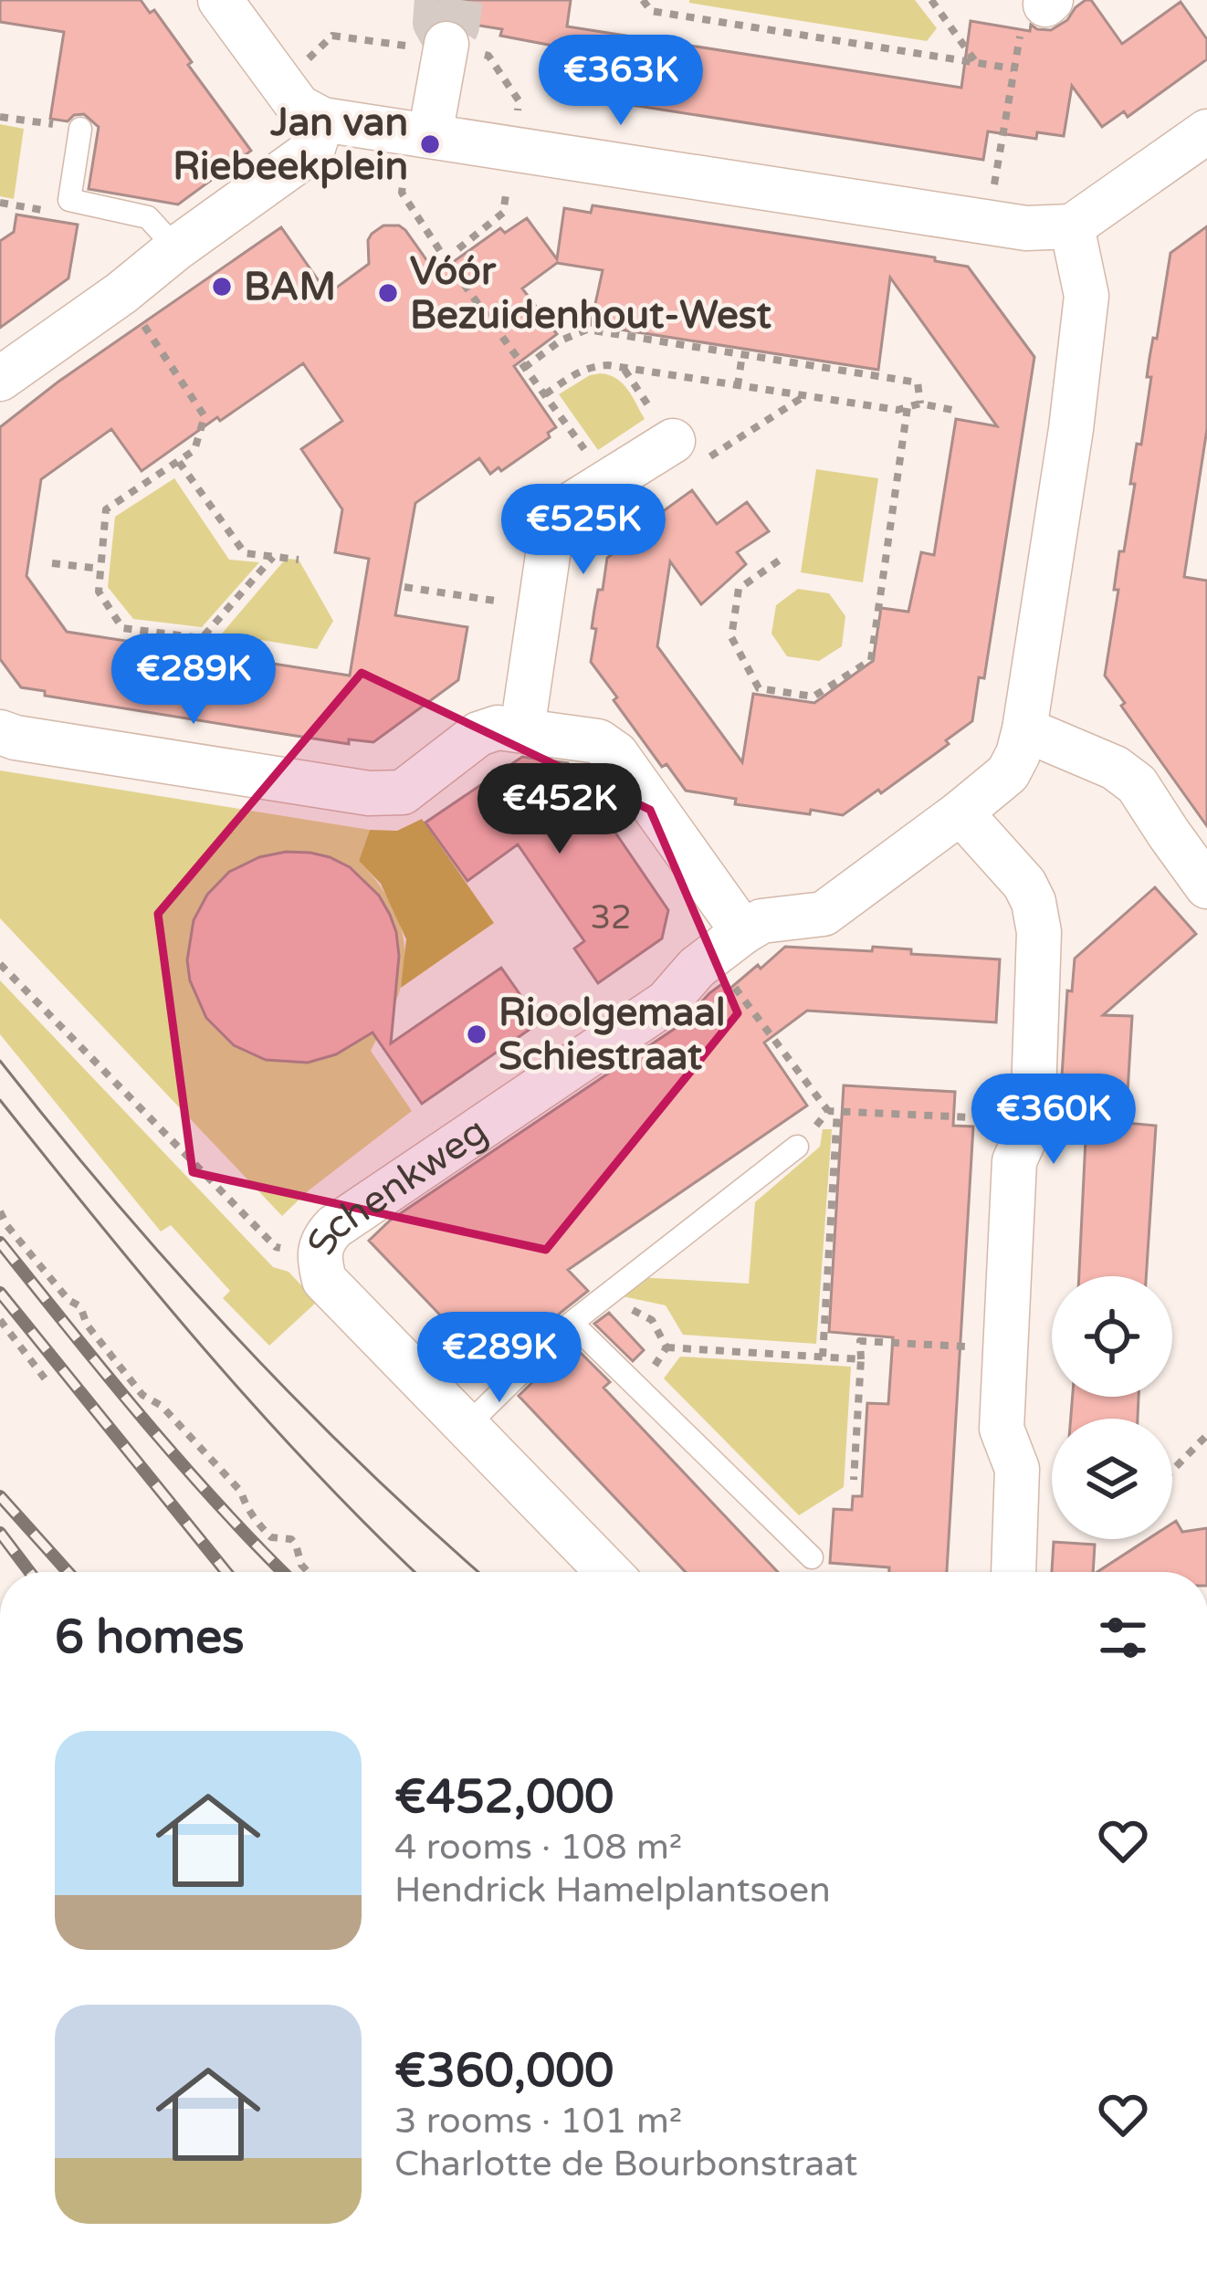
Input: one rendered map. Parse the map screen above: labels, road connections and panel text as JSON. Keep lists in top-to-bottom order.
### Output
{
  "streets": {
    "street": ["Schenkweg"]
  },
  "places": [
    "Jan van Riebeekplein",
    "BAM",
    "Vóór Bezuidenhout-West",
    "Rioolgemaal Schiestraat"
  ],
  "house_numbers": ["32"],
  "page": {
    "price": [
      "€363K",
      "€525K",
      "€289K",
      "€452K",
      "€360K",
      "€289K"
    ],
    "heading": "6 homes",
    "list": [
      {
        "name": "€452,000",
        "note": "4 rooms · 108 m² · Hendrick Hamelplantsoen"
      },
      {
        "name": "€360,000",
        "note": "3 rooms · 101 m² · Charlotte de Bourbonstraat"
      }
    ]
  }
}
